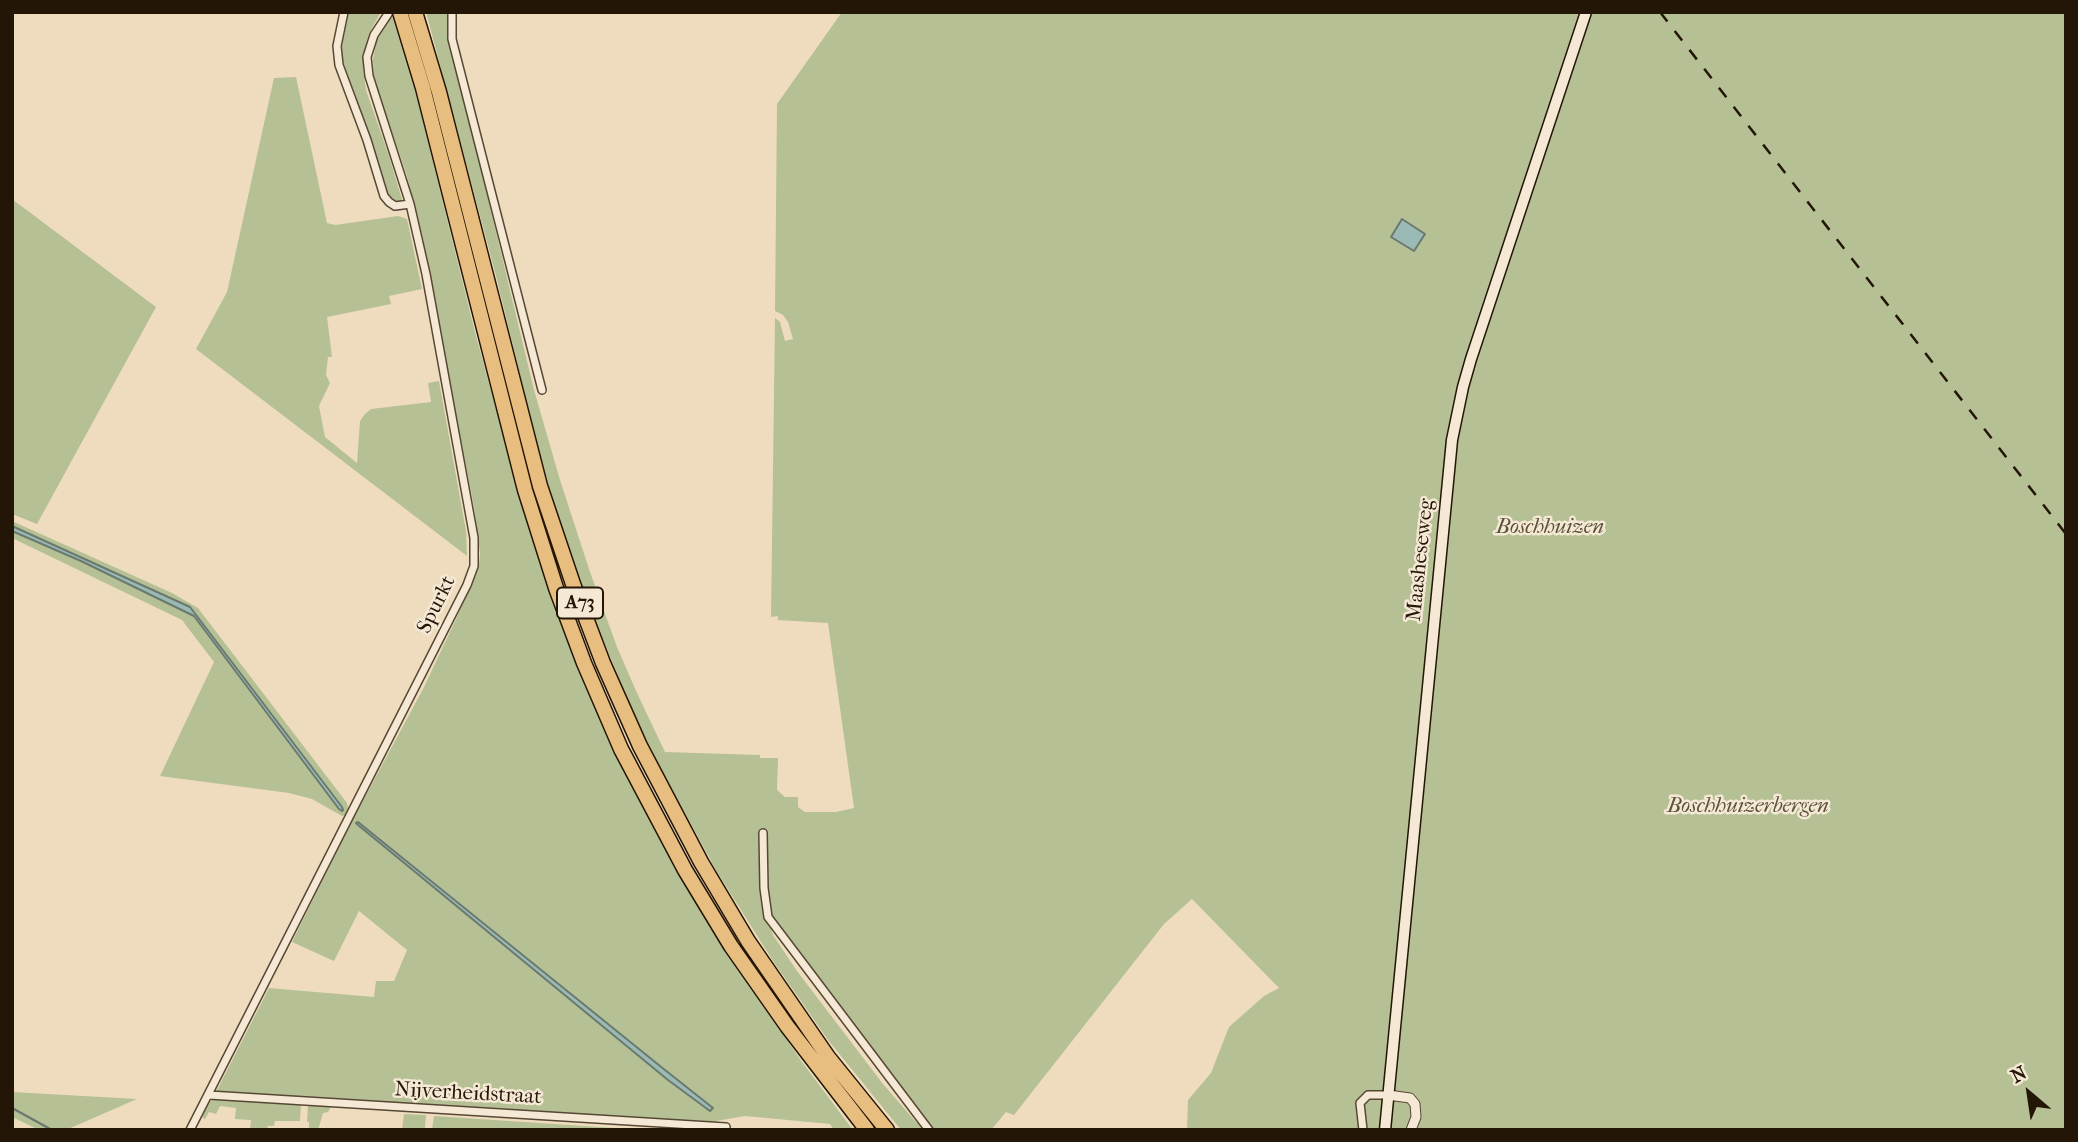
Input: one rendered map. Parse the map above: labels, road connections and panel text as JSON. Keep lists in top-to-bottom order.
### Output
{
  "streets": {
    "highway": ["A73"],
    "main road": ["Maasheseweg"],
    "street": ["Spurkt", "Nijverheidstraat"]
  },
  "crossings": [
    ["A73", "Spurkt"],
    ["Spurkt", "Nijverheidstraat"]
  ],
  "parks": ["Boschhuizen", "Boschhuizerbergen"],
  "north": "top left"
}
